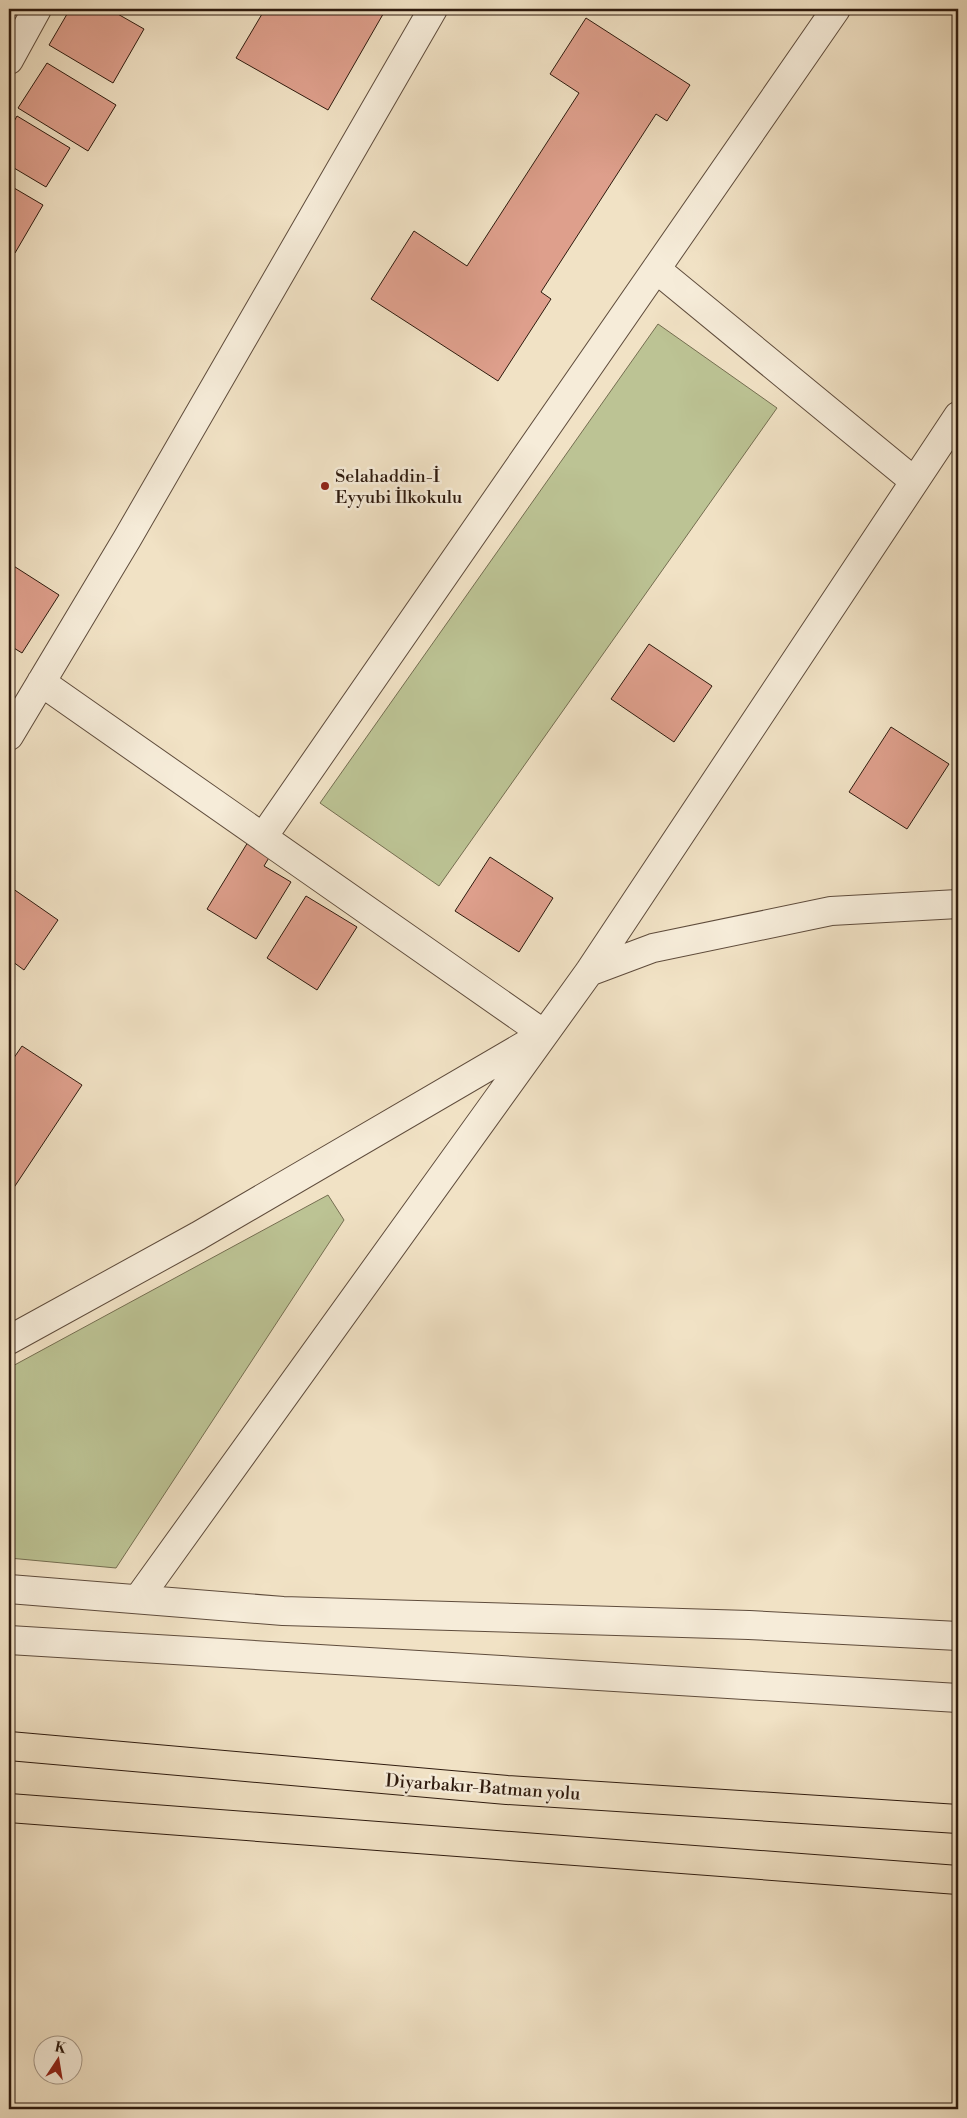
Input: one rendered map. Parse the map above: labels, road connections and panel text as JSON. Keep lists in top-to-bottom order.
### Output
{
  "streets": {
    "highway": ["Diyarbakır-Batman yolu"]
  },
  "places": ["Selahaddin-İ Eyyubi İlkokulu"],
  "north": "top"
}
